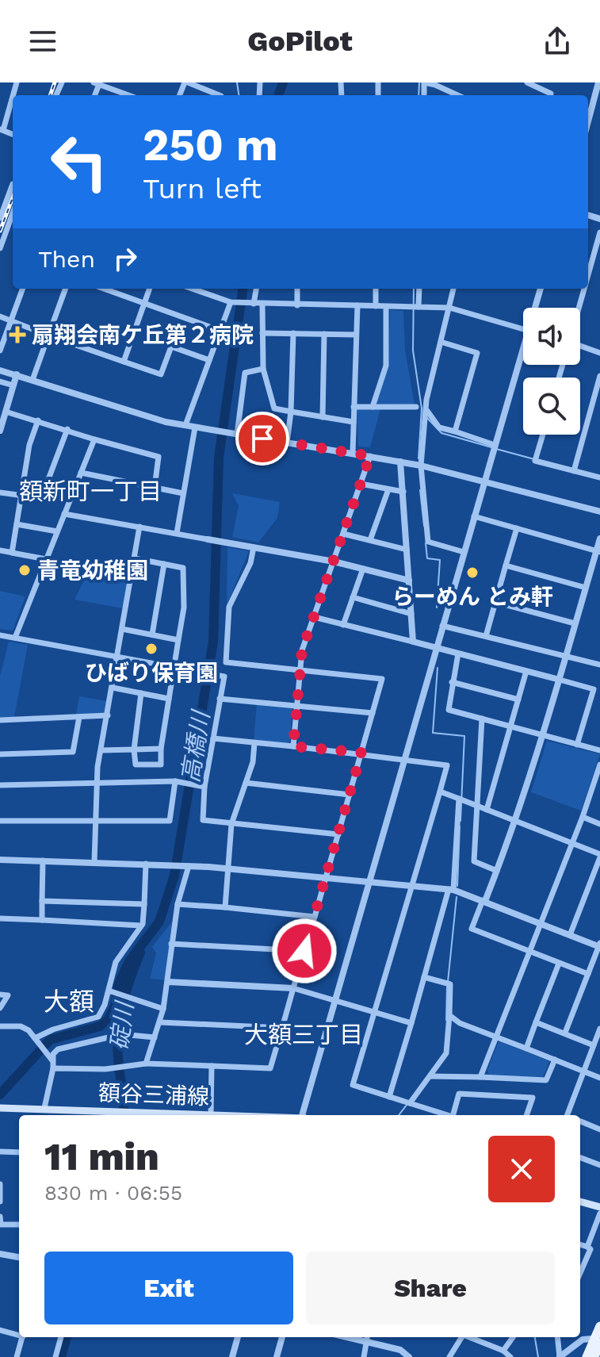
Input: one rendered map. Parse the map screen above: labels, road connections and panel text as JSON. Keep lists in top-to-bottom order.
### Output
{
  "streets": {
    "main road": ["額谷三浦線"]
  },
  "districts": ["額新町一丁目", "大額", "大額三丁目"],
  "water": ["高橋川", "碇川"],
  "places": {
    "health": ["扇翔会南ケ丘第２病院"],
    "other": ["青竜幼稚園", "らーめん とみ軒", "ひばり保育園"]
  },
  "page": {
    "header": "GoPilot",
    "turn": ["250 m", "Turn left"],
    "then": "Then",
    "heading": ["11 min", "830 m · 06:55"],
    "buttons": ["Exit", "Share"]
  }
}
